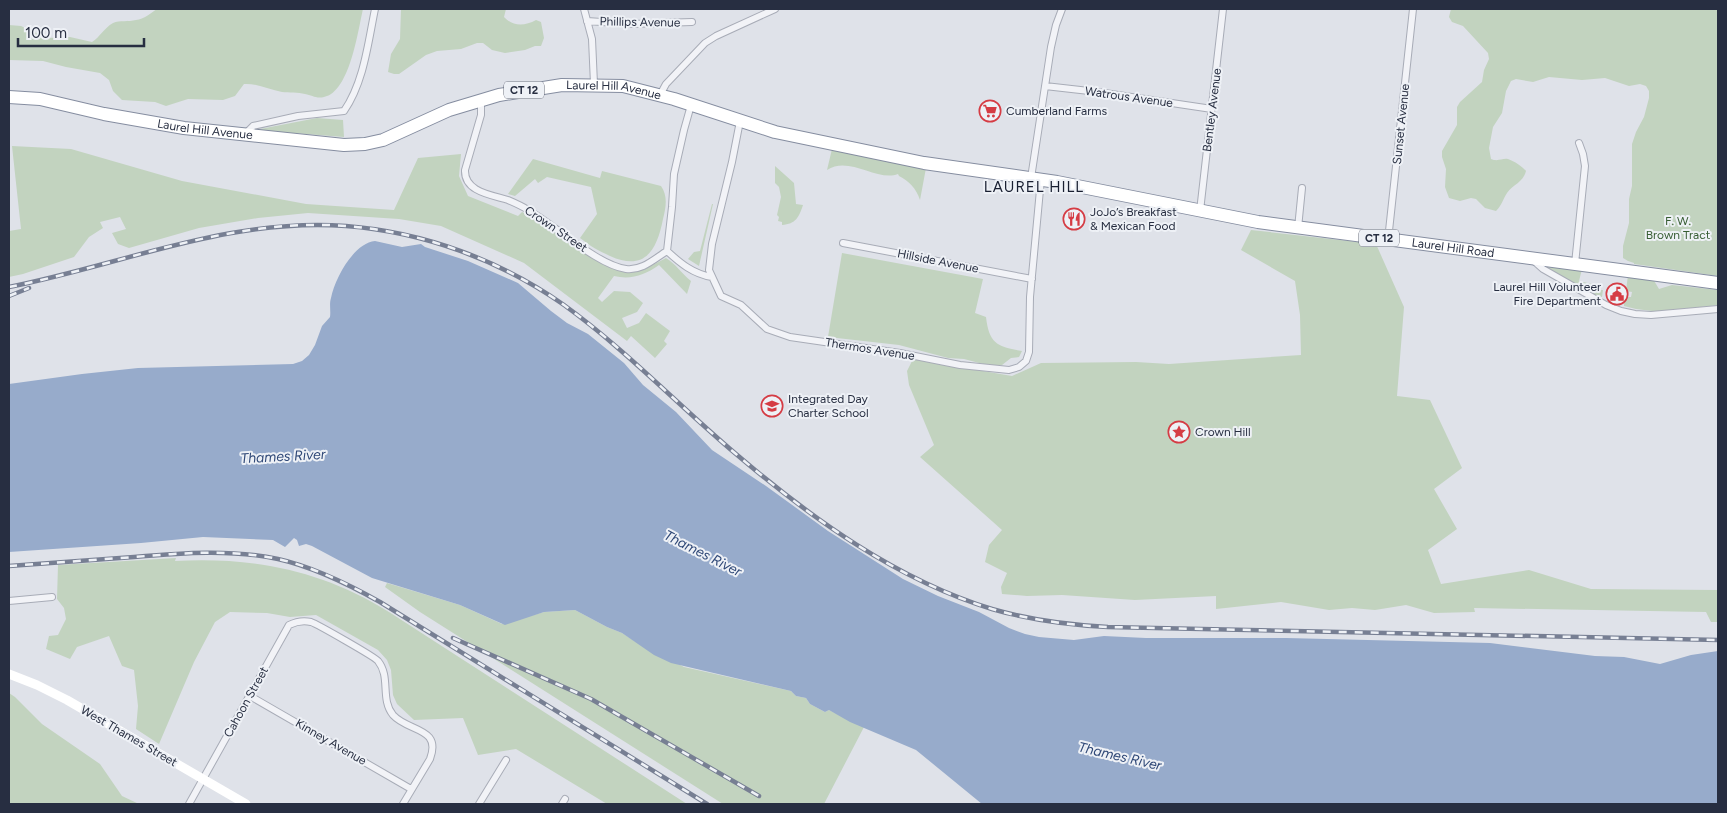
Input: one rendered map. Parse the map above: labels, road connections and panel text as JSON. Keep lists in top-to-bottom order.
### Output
{
  "streets": {
    "highway": ["CT 12", "Laurel Hill Avenue", "Laurel Hill Road"],
    "main road": ["West Thames Street"],
    "street": [
      "Phillips Avenue",
      "Watrous Avenue",
      "Bentley Avenue",
      "Sunset Avenue",
      "Crown Street",
      "Hillside Avenue",
      "Thermos Avenue",
      "Cahoon Street",
      "Kinney Avenue"
    ]
  },
  "crossings": [
    ["Laurel Hill Avenue", "Crown Street"],
    ["Laurel Hill Avenue", "Laurel Hill Road"],
    ["Laurel Hill Avenue", "Thermos Avenue"],
    ["Watrous Avenue", "Bentley Avenue"],
    ["Watrous Avenue", "Thermos Avenue"],
    ["Bentley Avenue", "Laurel Hill Road"],
    ["Sunset Avenue", "Laurel Hill Road"],
    ["Laurel Hill Road", "Thermos Avenue"],
    ["Hillside Avenue", "Thermos Avenue"],
    ["Cahoon Street", "West Thames Street"],
    ["Cahoon Street", "Kinney Avenue"]
  ],
  "districts": ["LAUREL HILL"],
  "water": ["Thames River"],
  "parks": ["F. W. Brown Tract"],
  "places": {
    "supermarket": ["Cumberland Farms"],
    "restaurant": ["JoJo’s Breakfast & Mexican Food"],
    "public building": ["Laurel Hill Volunteer Fire Department"],
    "school or university": ["Integrated Day Charter School"],
    "place": ["Crown Hill"]
  },
  "scale_bar": "100 m"
}
